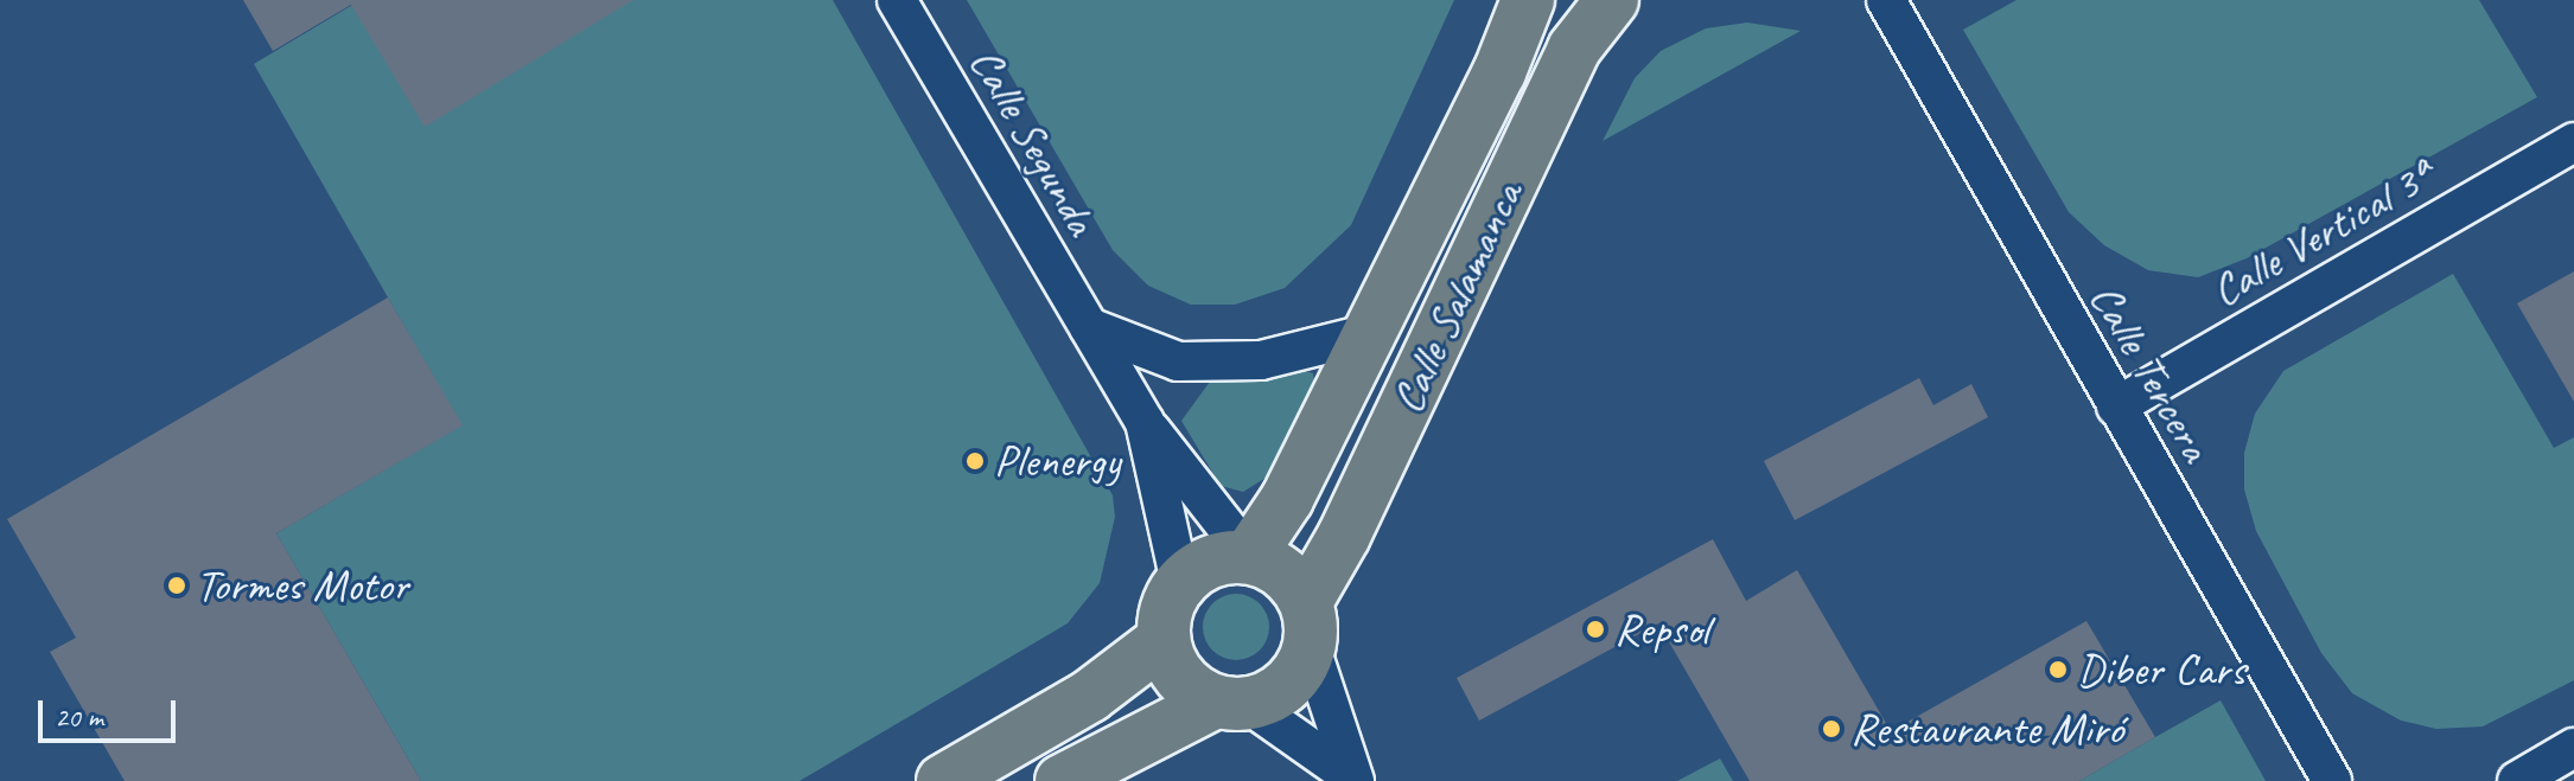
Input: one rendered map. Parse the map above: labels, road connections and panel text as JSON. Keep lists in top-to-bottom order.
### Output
{
  "streets": {
    "main road": ["Calle Salamanca"],
    "street": ["Calle Segunda", "Calle Vertical 3ª", "Calle Tercera"]
  },
  "crossings": [
    ["Calle Segunda", "Calle Salamanca"],
    ["Calle Vertical 3ª", "Calle Tercera"]
  ],
  "places": [
    "Plenergy",
    "Tormes Motor",
    "Repsol",
    "Diber Cars",
    "Restaurante Miró"
  ],
  "scale_bar": "20 m"
}
